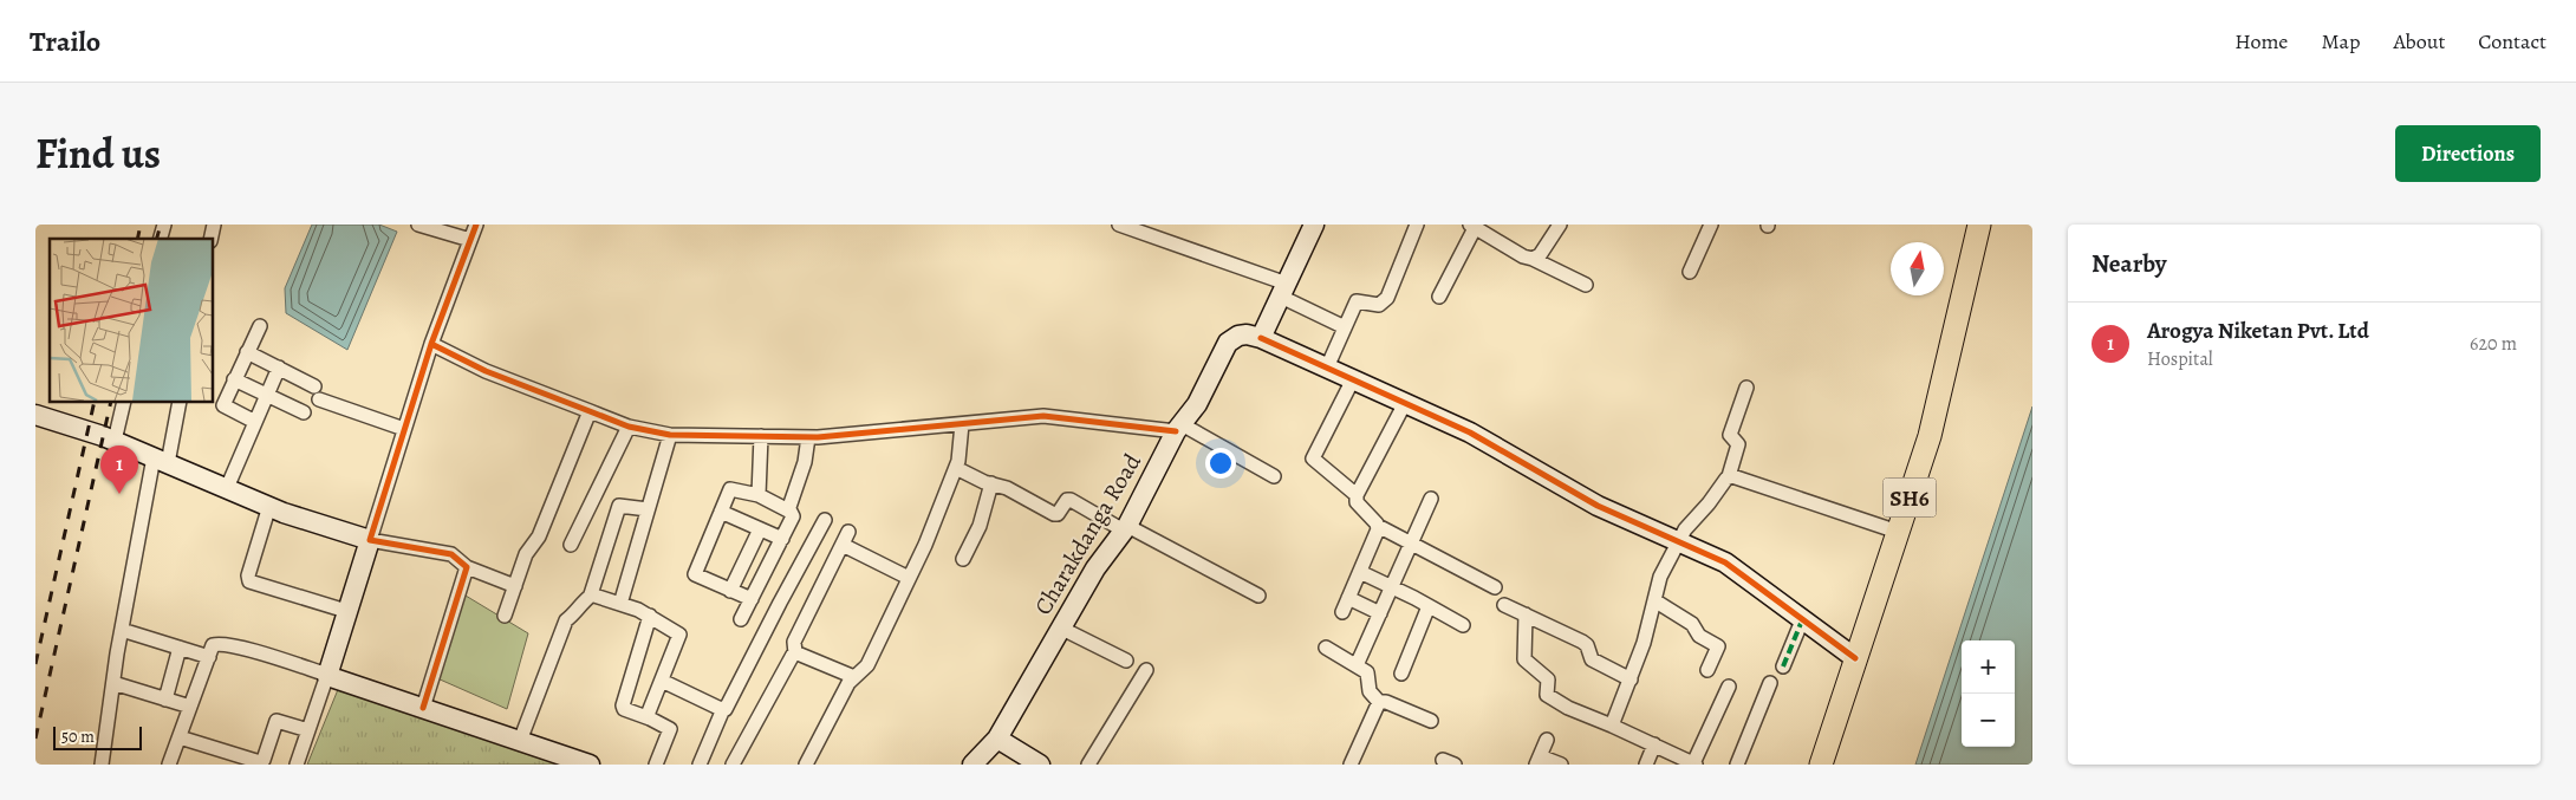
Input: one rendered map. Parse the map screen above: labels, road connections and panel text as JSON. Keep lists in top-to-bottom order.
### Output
{
  "streets": {
    "main road": ["SH6"],
    "street": ["Charakdanga Road"]
  },
  "scale_bar": "50 m",
  "north": "top",
  "page": {
    "header": "Trailo",
    "nav": [
      "Home",
      "Map",
      "About",
      "Contact"
    ],
    "title": "Find us",
    "buttons": "Directions",
    "heading": "Nearby",
    "list": [
      {
        "mark": "1",
        "name": "Arogya Niketan Pvt. Ltd",
        "note": "Hospital",
        "value": "620 m"
      }
    ],
    "pins": "1",
    "map_buttons": ["+", "−"],
    "scale": "50 m"
  }
}
